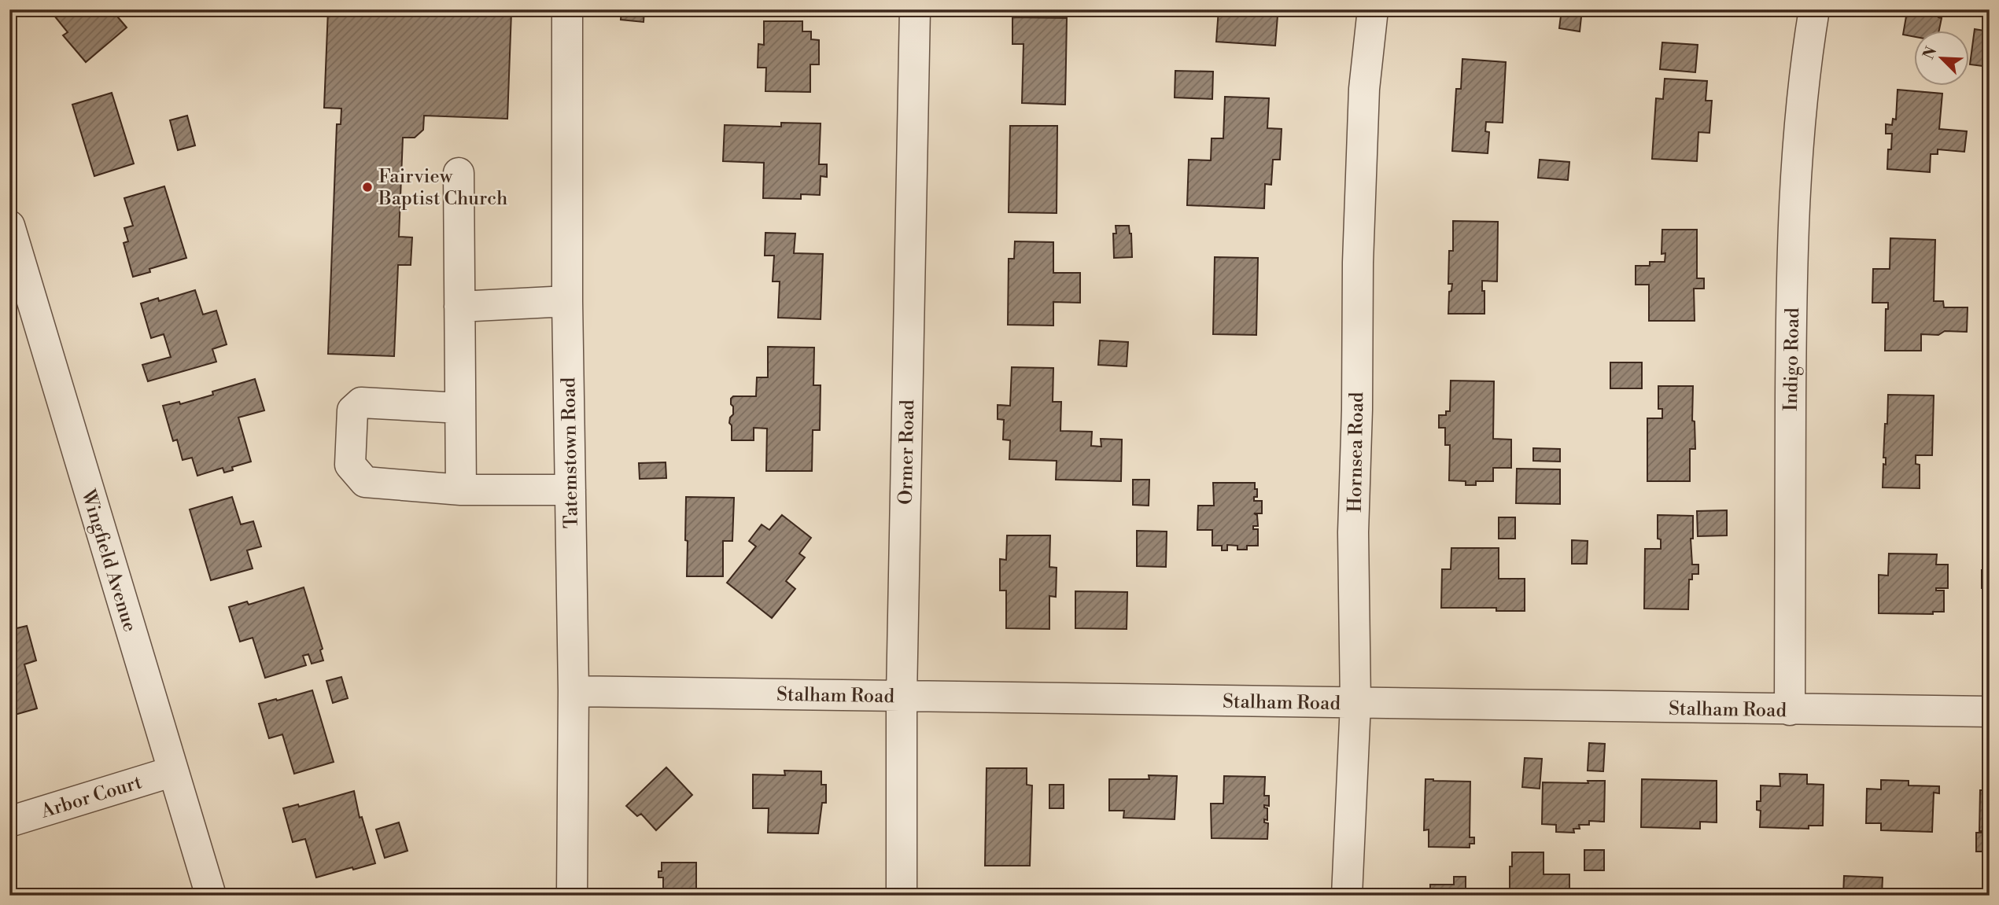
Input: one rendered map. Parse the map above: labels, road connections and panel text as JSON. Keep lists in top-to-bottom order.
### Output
{
  "streets": {
    "street": [
      "Indigo Road",
      "Ormer Road",
      "Hornsea Road",
      "Tatemstown Road",
      "Wingfield Avenue",
      "Stalham Road",
      "Arbor Court"
    ]
  },
  "crossings": [
    ["Indigo Road", "Stalham Road"],
    ["Ormer Road", "Stalham Road"],
    ["Hornsea Road", "Stalham Road"],
    ["Tatemstown Road", "Stalham Road"],
    ["Wingfield Avenue", "Arbor Court"]
  ],
  "places": ["Fairview Baptist Church"],
  "north": "top left"
}
